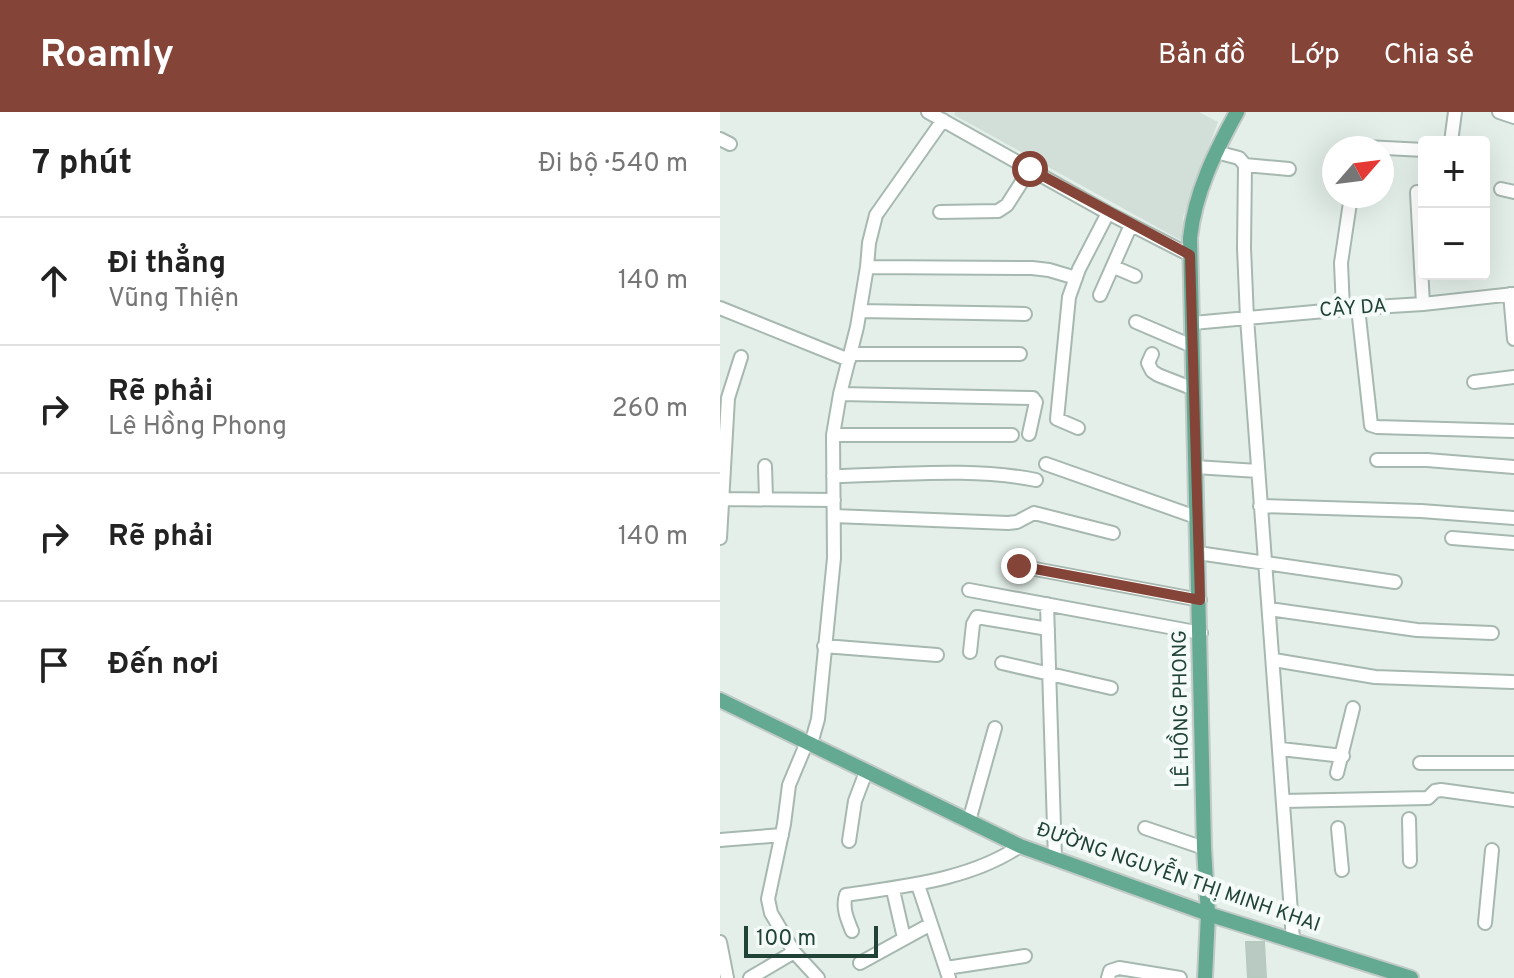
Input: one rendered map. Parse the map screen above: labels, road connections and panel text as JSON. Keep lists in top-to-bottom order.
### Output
{
  "streets": {
    "main road": ["LÊ HỒNG PHONG", "ĐƯỜNG NGUYỄN THỊ MINH KHAI"],
    "street": ["CÂY DA"]
  },
  "crossings": [
    ["CÂY DA", "LÊ HỒNG PHONG"],
    ["LÊ HỒNG PHONG", "ĐƯỜNG NGUYỄN THỊ MINH KHAI"]
  ],
  "scale_bar": "100 m",
  "north": "top right",
  "page": {
    "header": "Roamly",
    "nav": ["Bản đồ", "Lớp", "Chia sẻ"],
    "heading": ["7 phút", "Đi bộ · 540 m"],
    "map_buttons": ["+", "−"],
    "list": [
      ["Đi thẳng", "Vũng Thiện", "140 m"],
      ["Rẽ phải", "Lê Hồng Phong", "260 m"],
      ["Rẽ phải", "140 m"],
      "Đến nơi"
    ],
    "scale": "100 m"
  }
}
